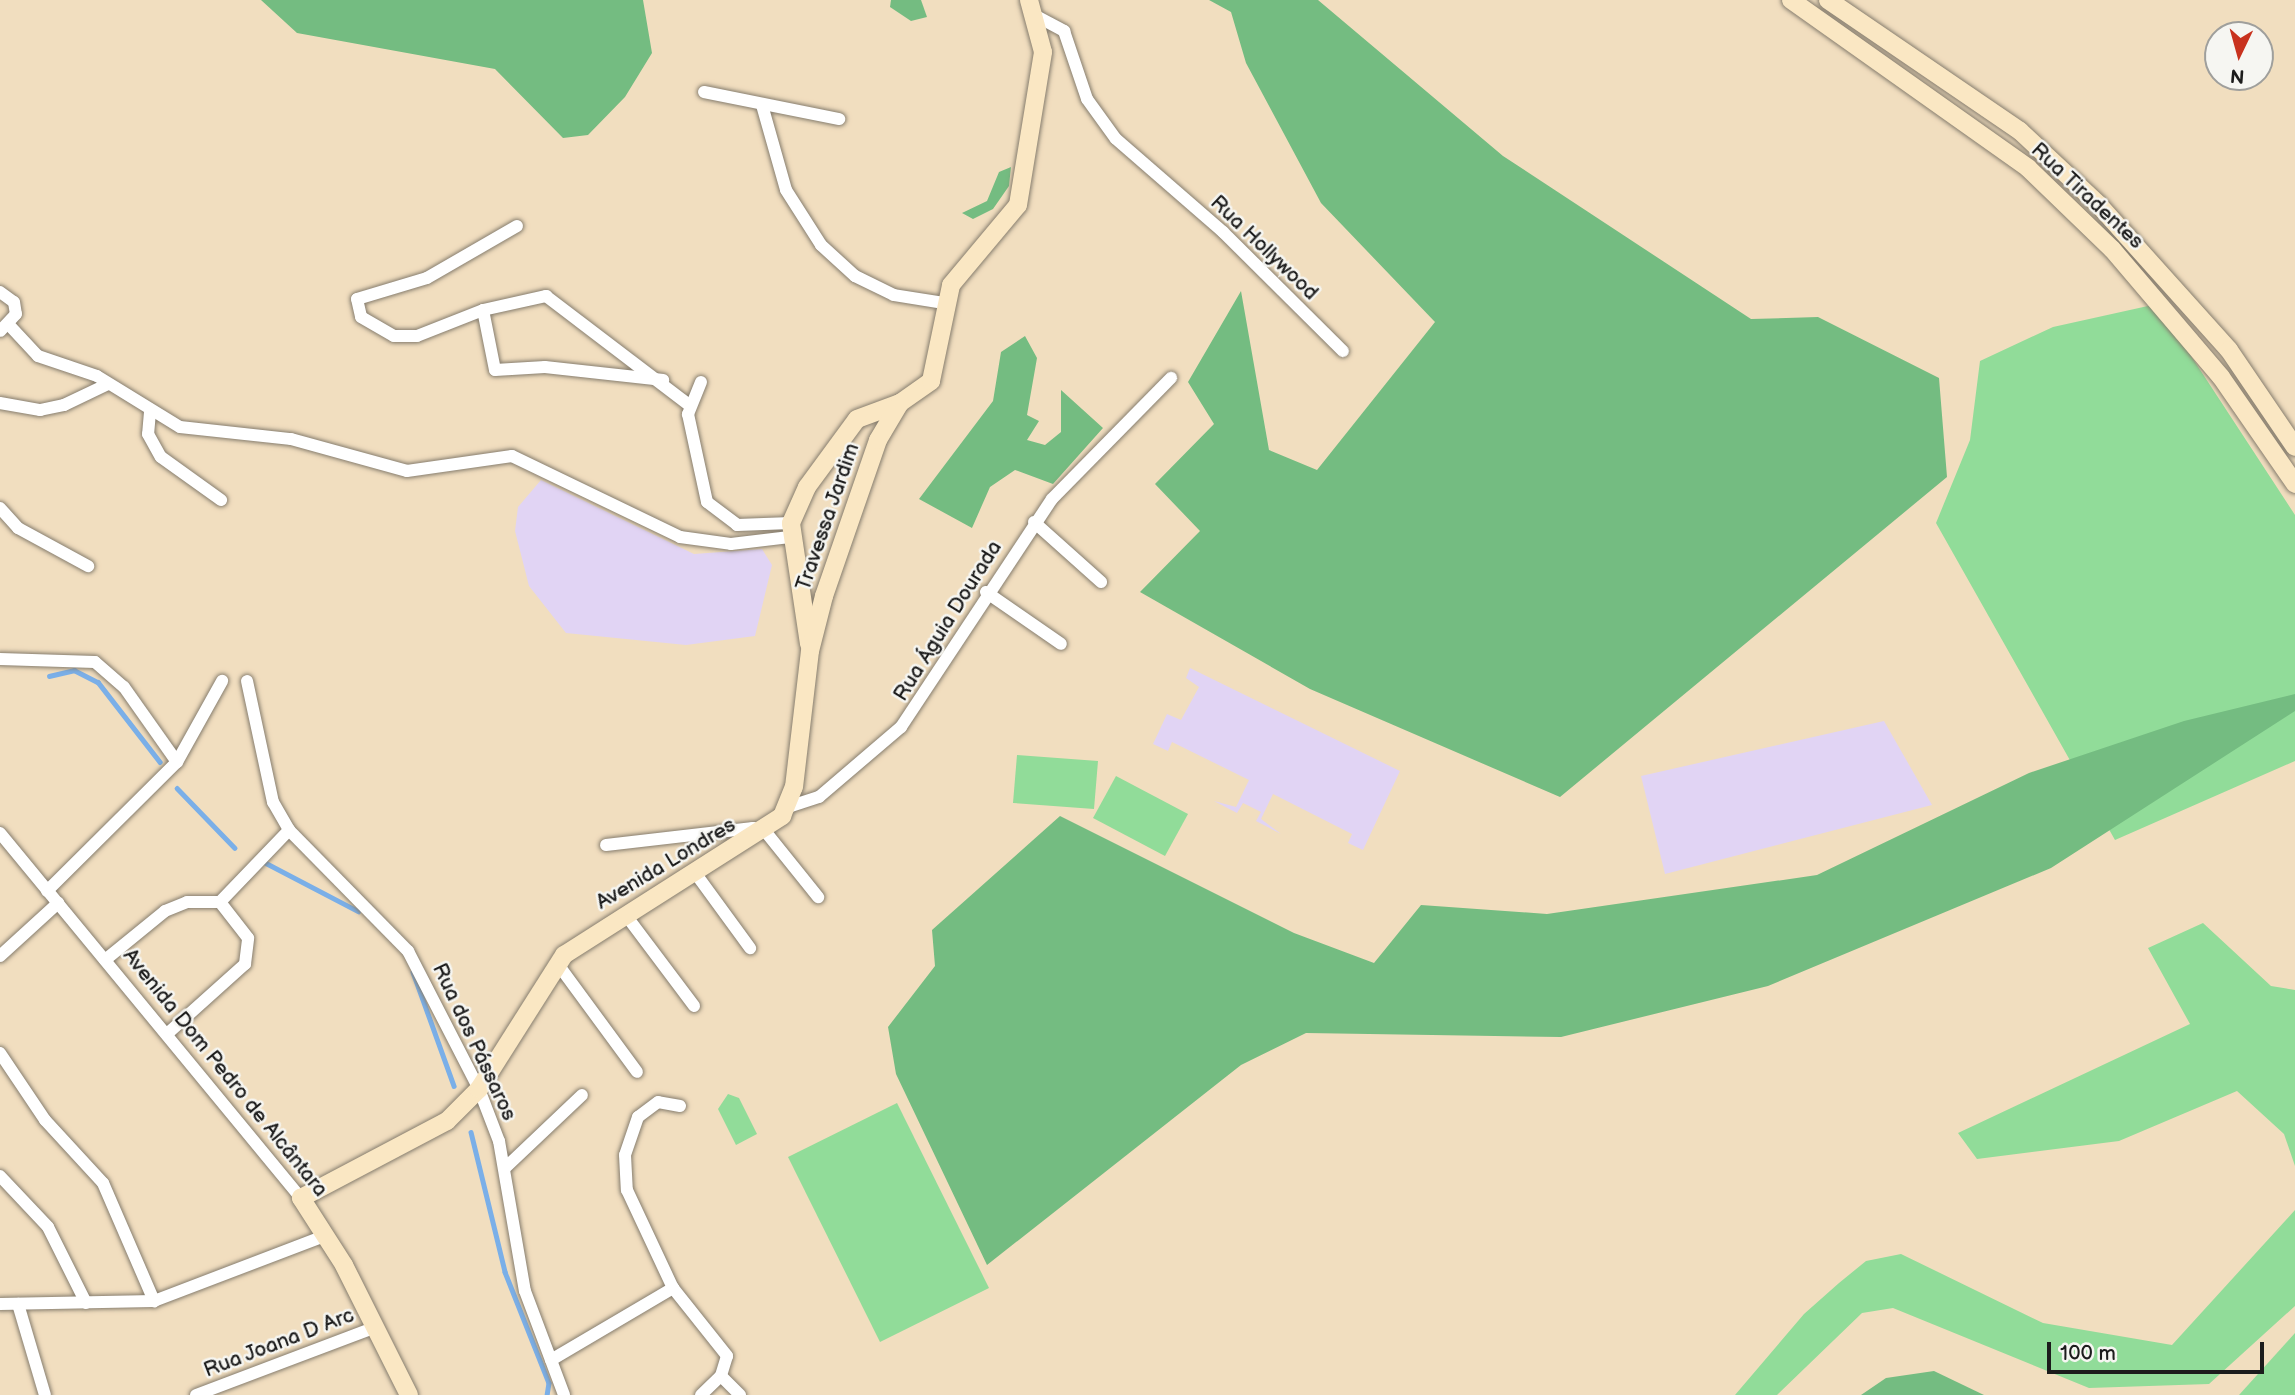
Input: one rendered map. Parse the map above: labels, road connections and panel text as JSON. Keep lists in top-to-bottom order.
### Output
{
  "streets": {
    "street": [
      "Rua Tiradentes",
      "Rua Hollywood",
      "Travessa Jardim",
      "Rua Águia Dourada",
      "Avenida Londres",
      "Rua dos Pássaros",
      "Avenida Dom Pedro de Alcântara",
      "Rua Joana D Arc"
    ]
  },
  "crossings": [
    ["Rua Águia Dourada", "Avenida Londres"],
    ["Avenida Londres", "Rua dos Pássaros"],
    ["Avenida Londres", "Avenida Dom Pedro de Alcântara"],
    ["Avenida Dom Pedro de Alcântara", "Rua Joana D Arc"]
  ],
  "scale_bar": "100 m",
  "north": "bottom"
}
